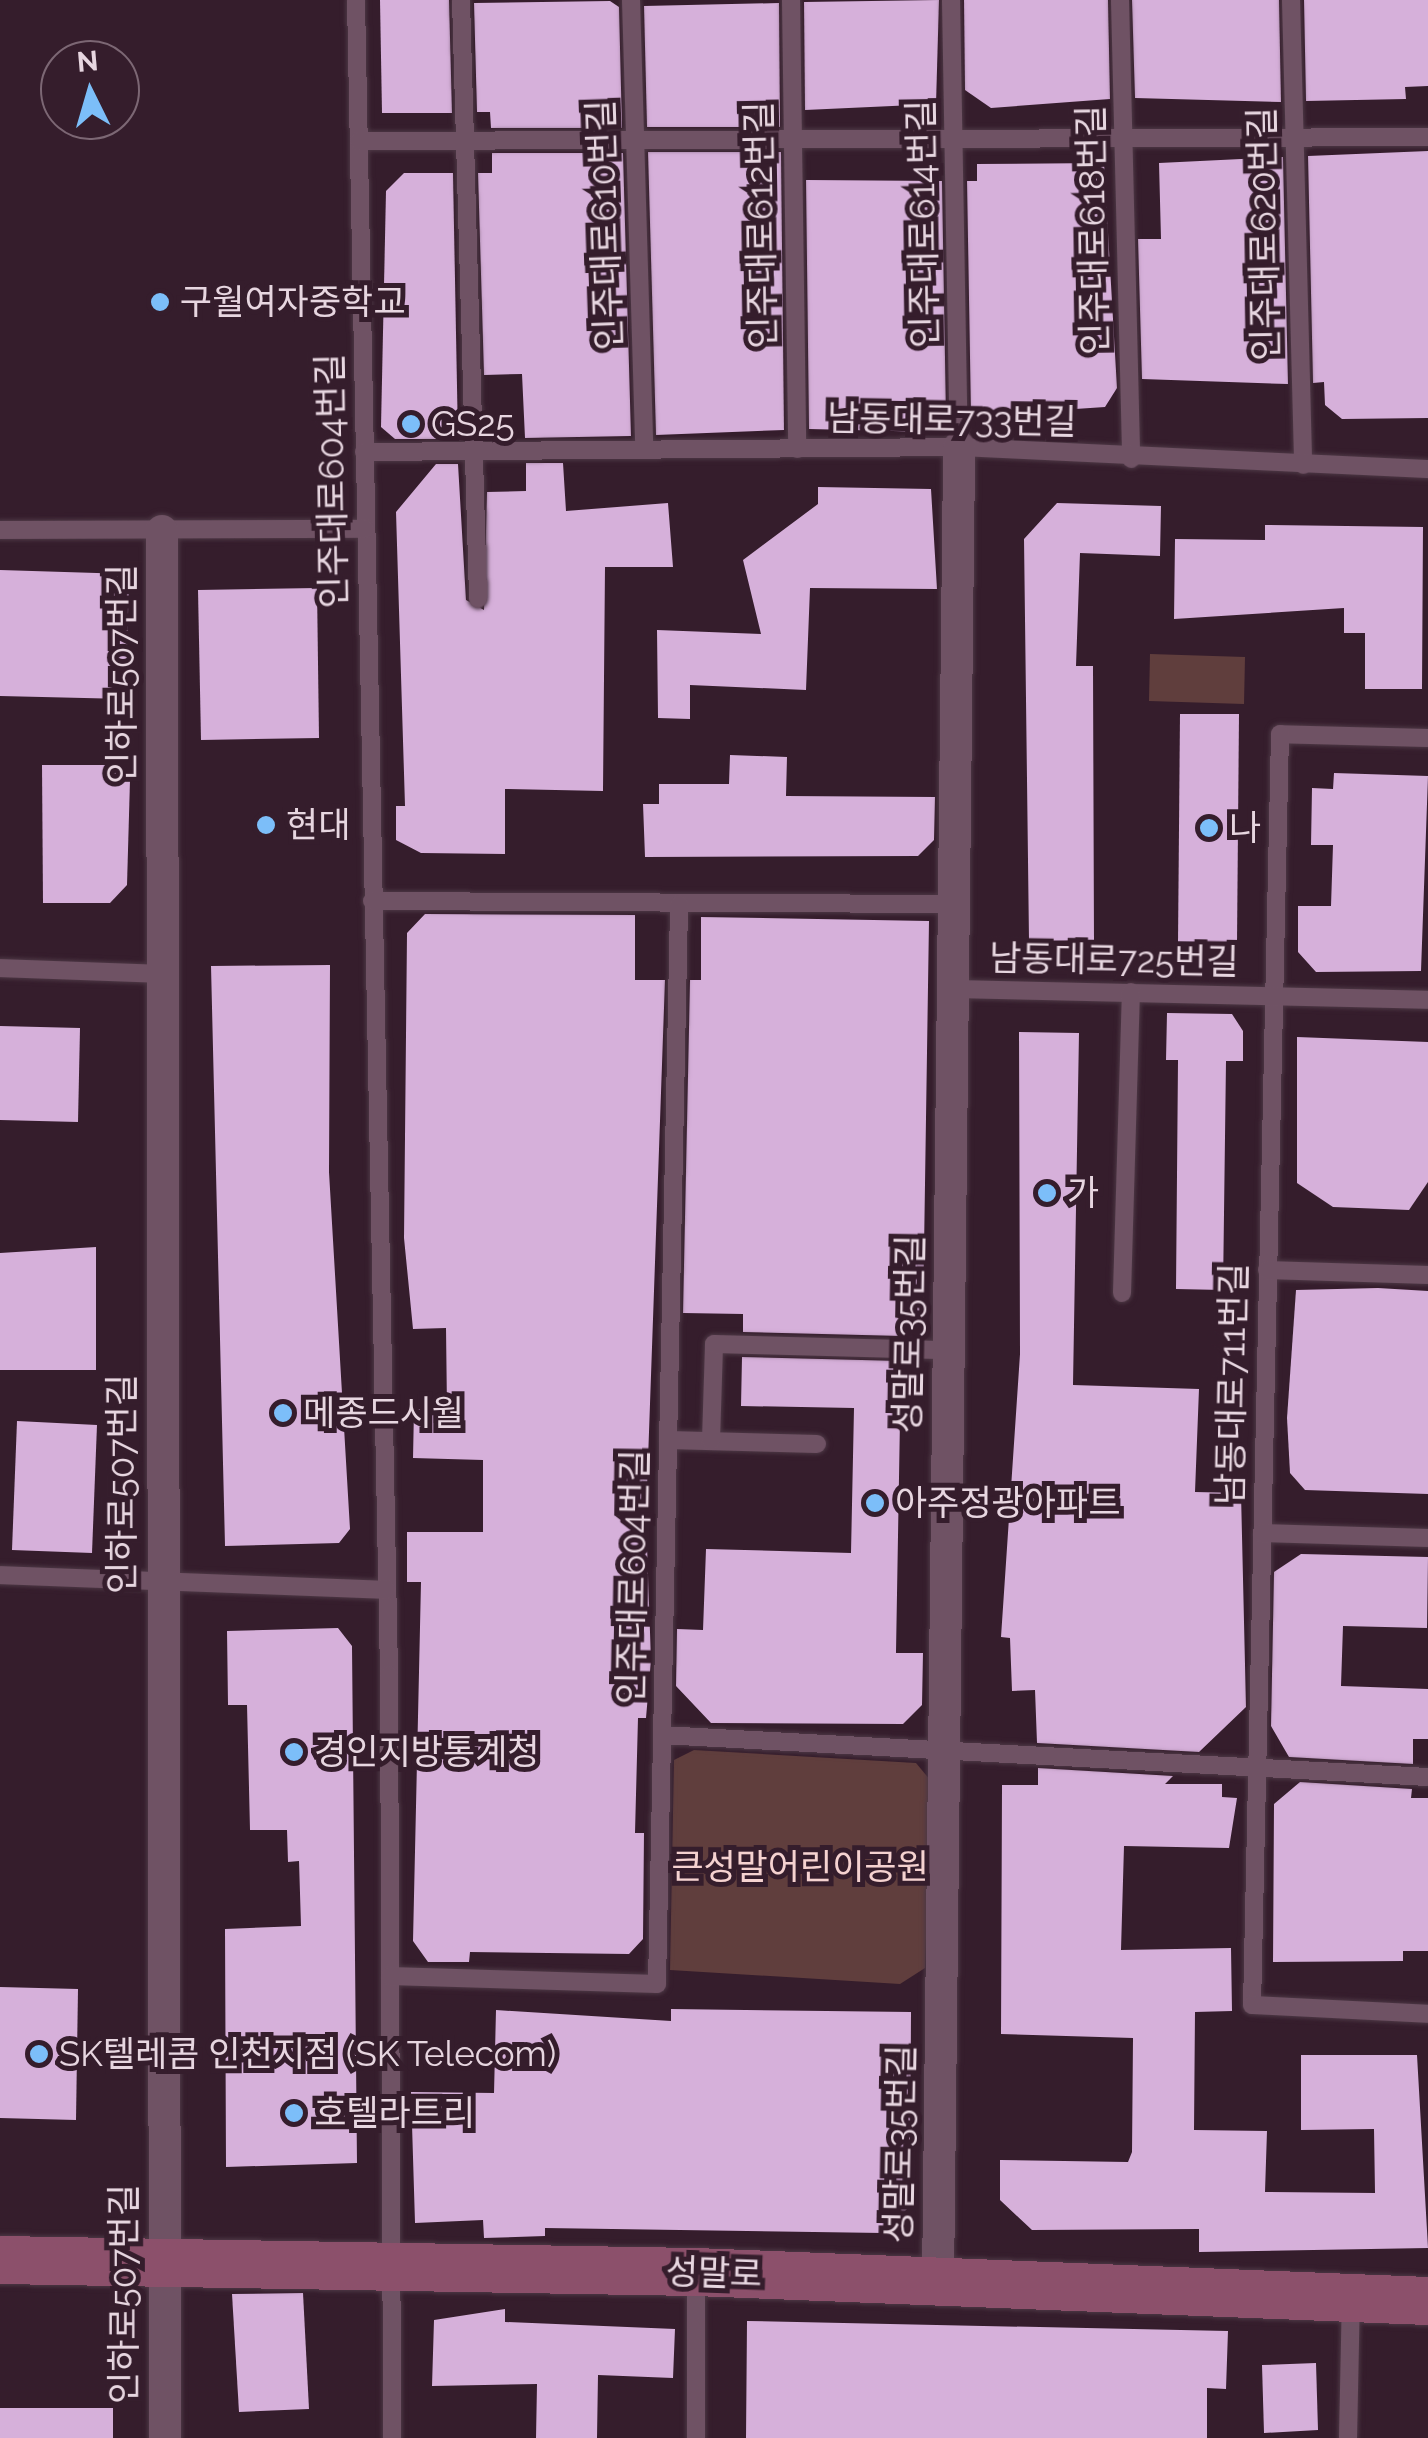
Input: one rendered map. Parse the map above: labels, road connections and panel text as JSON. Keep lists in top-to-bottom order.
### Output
{
  "streets": {
    "street": ["인하로507번길", "성말로35번길", "성말로"],
    "lane": [
      "인주대로614번길",
      "인주대로610번길",
      "인주대로612번길",
      "인주대로618번길",
      "인주대로620번길",
      "남동대로733번길",
      "인주대로604번길",
      "남동대로725번길",
      "남동대로711번길"
    ]
  },
  "crossings": [
    ["인주대로614번길", "남동대로733번길"],
    ["인주대로614번길", "성말로35번길"],
    ["인주대로610번길", "남동대로733번길"],
    ["인주대로612번길", "남동대로733번길"],
    ["인주대로618번길", "남동대로733번길"],
    ["인주대로620번길", "남동대로733번길"],
    ["남동대로733번길", "인주대로604번길"],
    ["남동대로733번길", "성말로35번길"],
    ["인주대로604번길", "성말로"],
    ["인하로507번길", "성말로"],
    ["남동대로725번길", "성말로35번길"],
    ["남동대로725번길", "남동대로711번길"],
    ["성말로35번길", "성말로"]
  ],
  "parks": ["큰성말어린이공원"],
  "places": [
    "구월여자중학교",
    "GS25",
    "현대",
    "나",
    "가",
    "메종드시월",
    "아주정광아파트",
    "경인지방통계청",
    "SK텔레콤 인천지점 (SK Telecom)",
    "호텔라트리"
  ],
  "north": "top"
}
